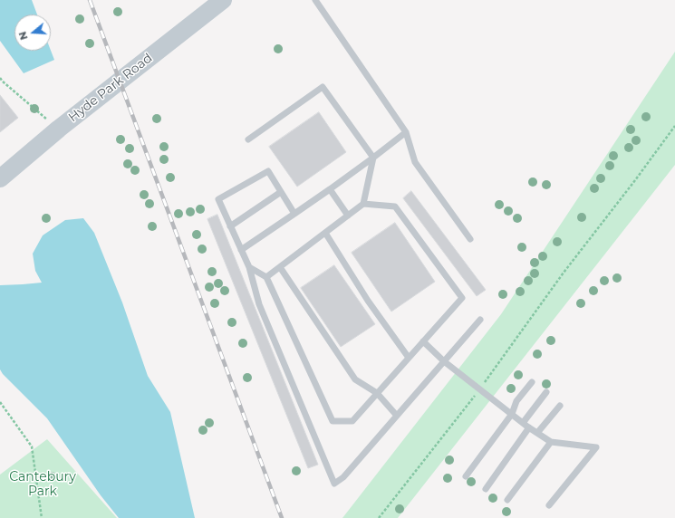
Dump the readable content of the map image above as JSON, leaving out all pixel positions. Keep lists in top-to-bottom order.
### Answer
{
  "streets": {
    "main road": ["Hyde Park Road"]
  },
  "parks": ["Cantebury Park"],
  "north": "left"
}
